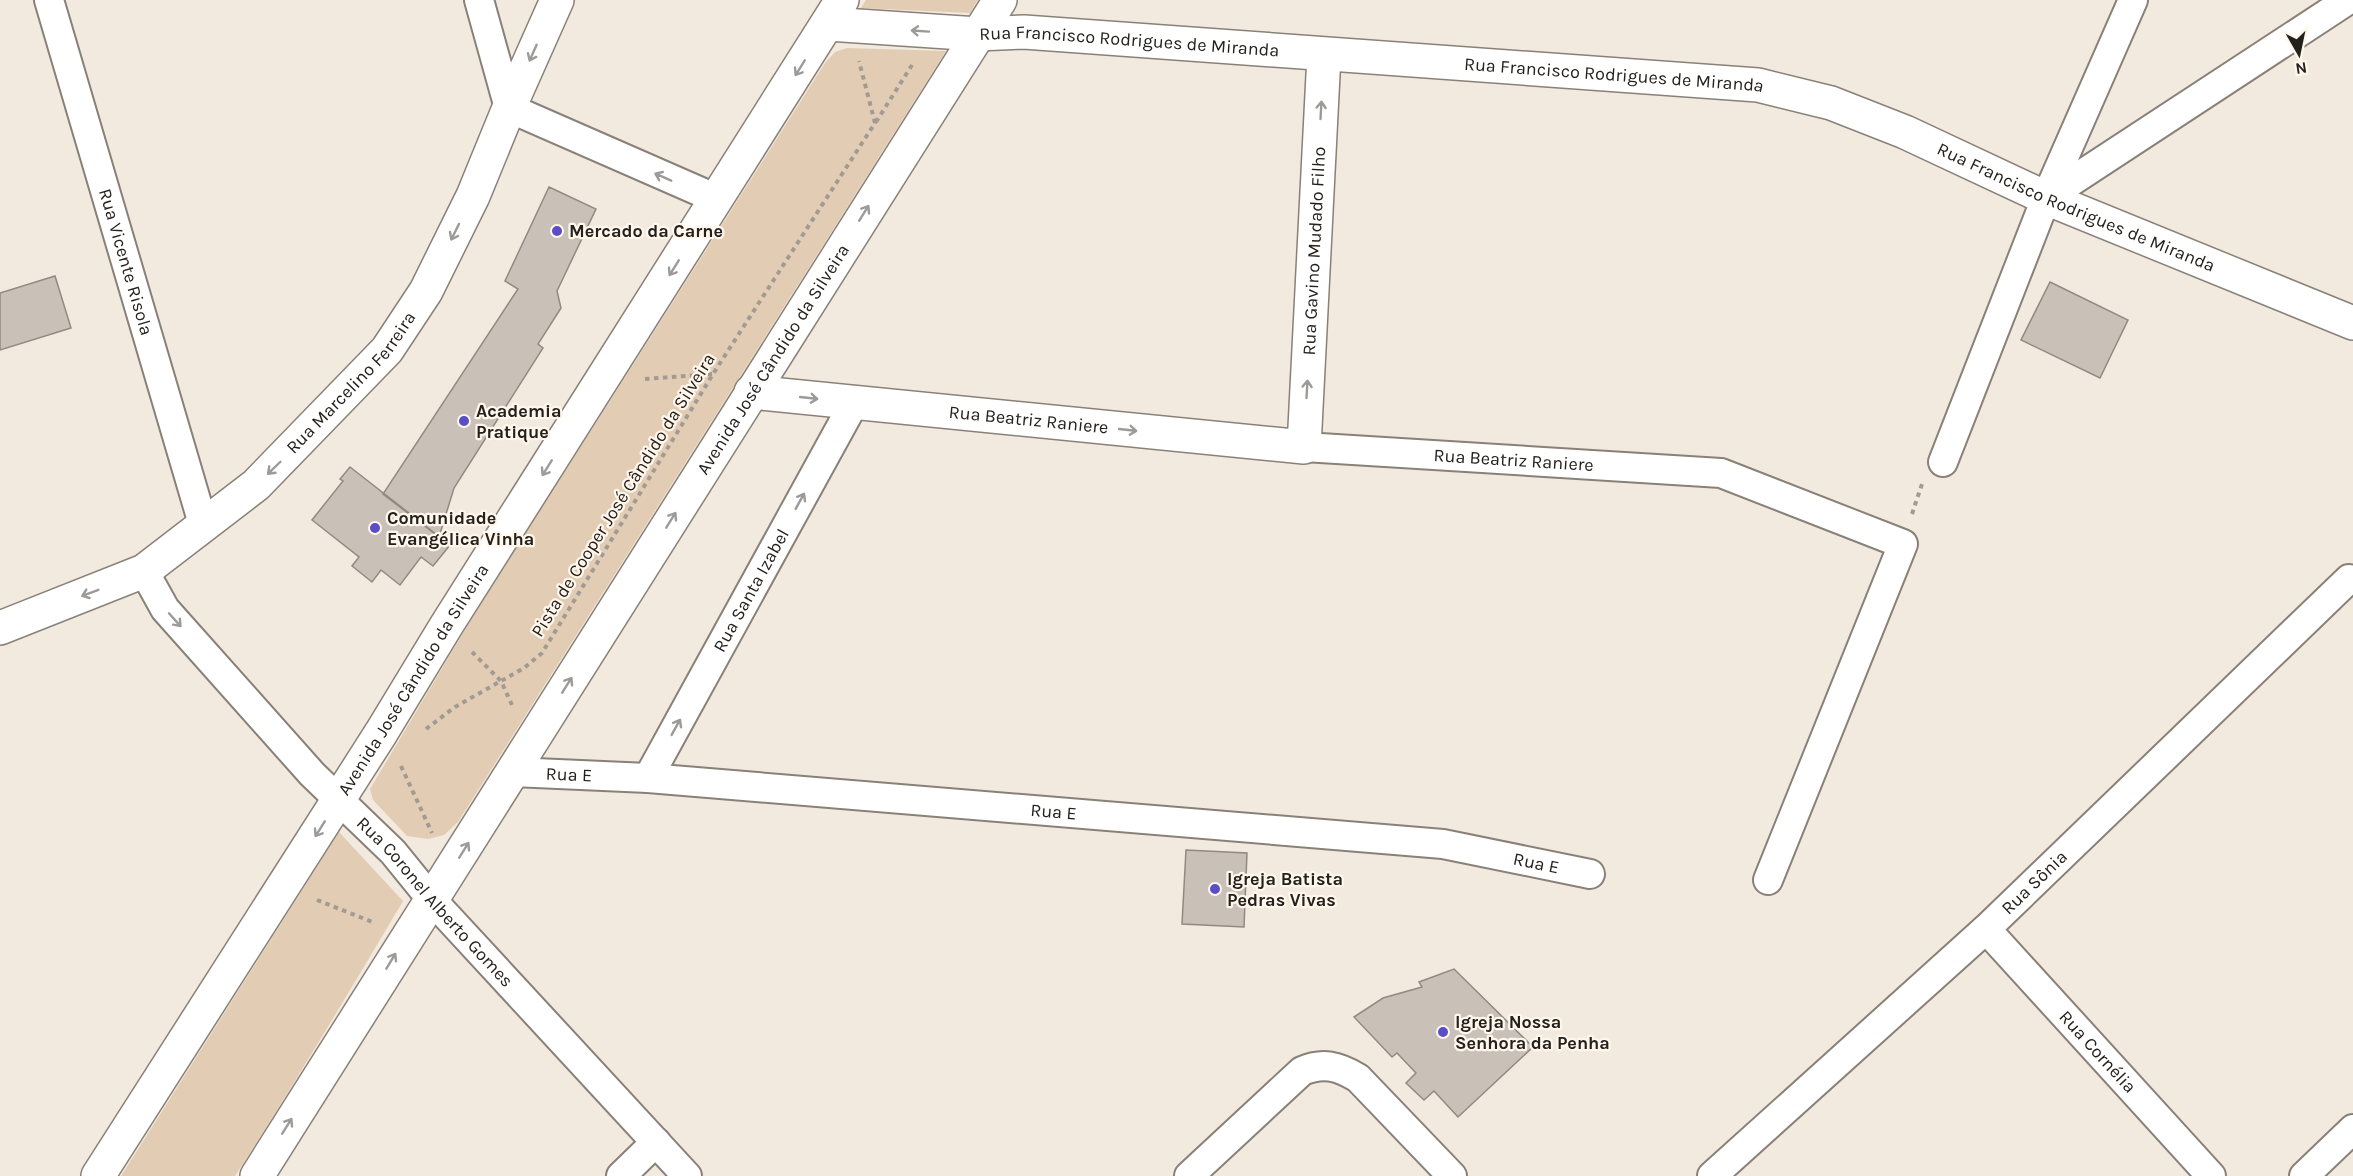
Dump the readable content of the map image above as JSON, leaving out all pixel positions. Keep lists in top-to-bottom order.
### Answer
{
  "streets": {
    "street": [
      "Rua Francisco Rodrigues de Miranda",
      "Rua Gavino Mudado Filho",
      "Rua Vicente Risola",
      "Avenida José Cândido da Silveira",
      "Rua Marcelino Ferreira",
      "Rua Beatriz Raniere",
      "Rua Santa Izabel",
      "Rua E",
      "Rua Sônia",
      "Rua Coronel Alberto Gomes",
      "Rua Cornélia"
    ],
    "path": ["Pista de Cooper José Cândido da Silveira"]
  },
  "crossings": [
    ["Rua Francisco Rodrigues de Miranda", "Rua Gavino Mudado Filho"],
    ["Rua Francisco Rodrigues de Miranda", "Avenida José Cândido da Silveira"],
    ["Rua Gavino Mudado Filho", "Rua Beatriz Raniere"],
    ["Rua Vicente Risola", "Rua Marcelino Ferreira"],
    ["Avenida José Cândido da Silveira", "Rua Beatriz Raniere"],
    ["Avenida José Cândido da Silveira", "Rua E"],
    ["Avenida José Cândido da Silveira", "Rua Coronel Alberto Gomes"],
    ["Rua Marcelino Ferreira", "Rua Coronel Alberto Gomes"],
    ["Rua Beatriz Raniere", "Rua Santa Izabel"],
    ["Rua Santa Izabel", "Rua E"],
    ["Rua Sônia", "Rua Cornélia"]
  ],
  "one_way": [
    "Rua Gavino Mudado Filho",
    "Rua Marcelino Ferreira",
    "Rua Beatriz Raniere",
    "Rua Santa Izabel",
    "Rua Coronel Alberto Gomes"
  ],
  "places": [
    "Mercado da Carne",
    "Academia Pratique",
    "Comunidade Evangélica Vinha",
    "Igreja Batista Pedras Vivas",
    "Igreja Nossa Senhora da Penha"
  ],
  "north": "bottom"
}
